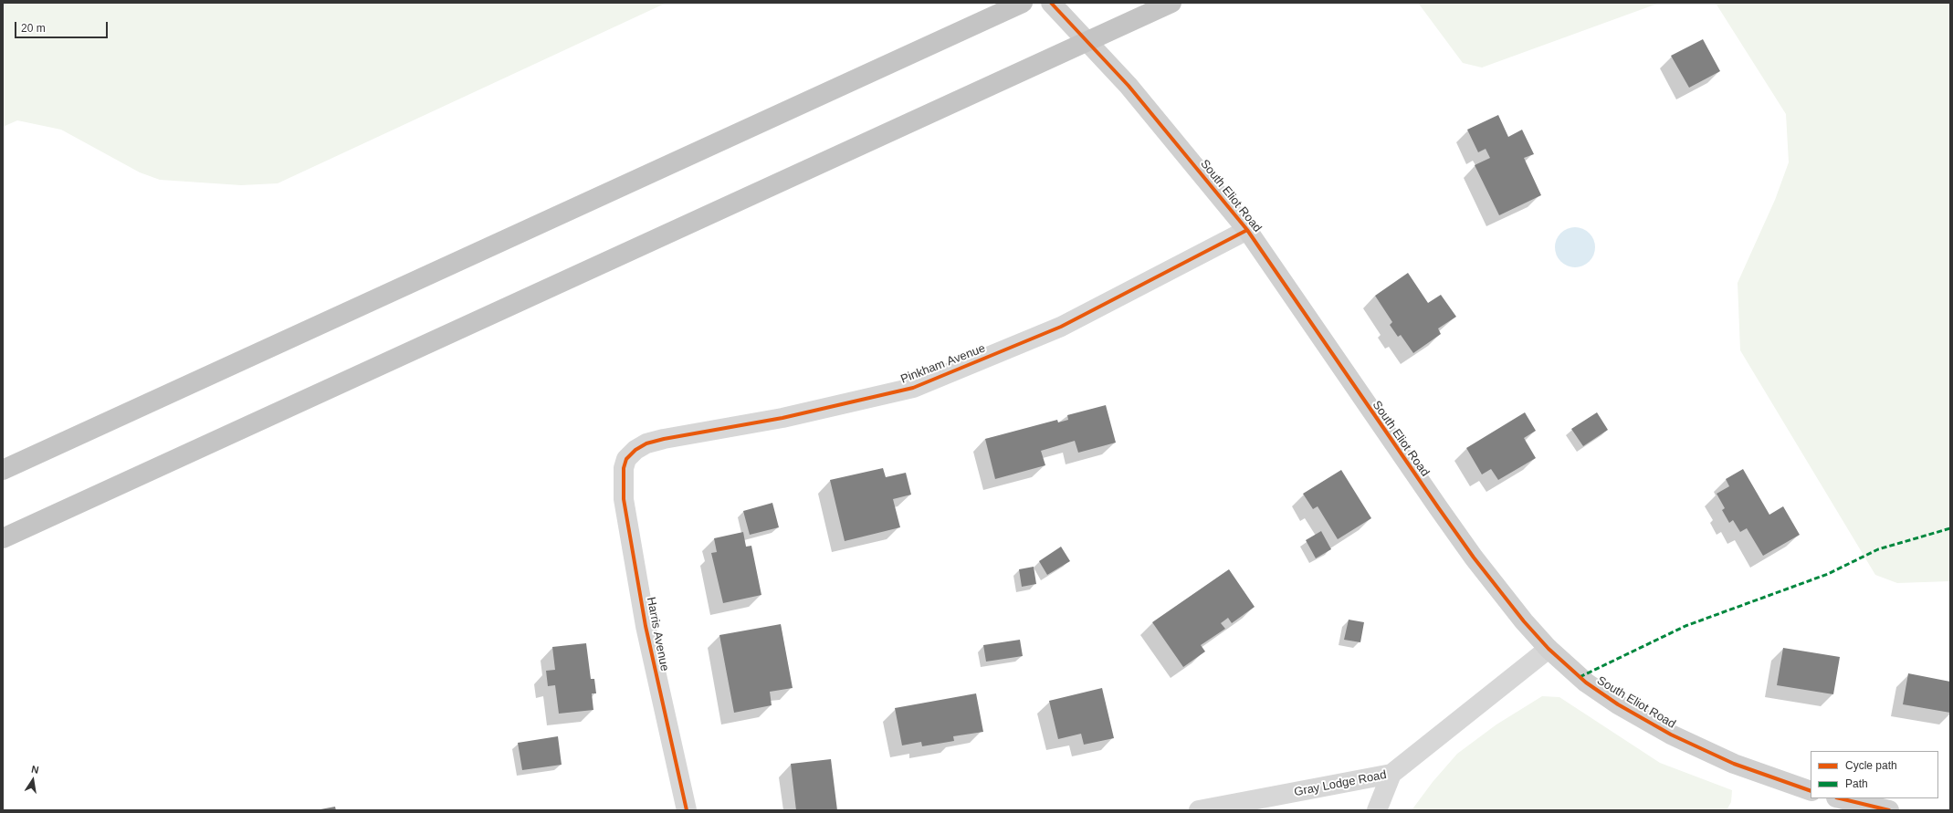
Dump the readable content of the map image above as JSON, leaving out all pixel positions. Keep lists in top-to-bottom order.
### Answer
{
  "streets": {
    "main road": ["South Eliot Road"],
    "street": ["Pinkham Avenue", "Harris Avenue", "Gray Lodge Road"]
  },
  "crossings": [
    ["South Eliot Road", "Pinkham Avenue"],
    ["South Eliot Road", "Gray Lodge Road"],
    ["Pinkham Avenue", "Harris Avenue"]
  ],
  "legend": ["Cycle path", "Path"],
  "scale_bar": "20 m",
  "north": "top"
}
